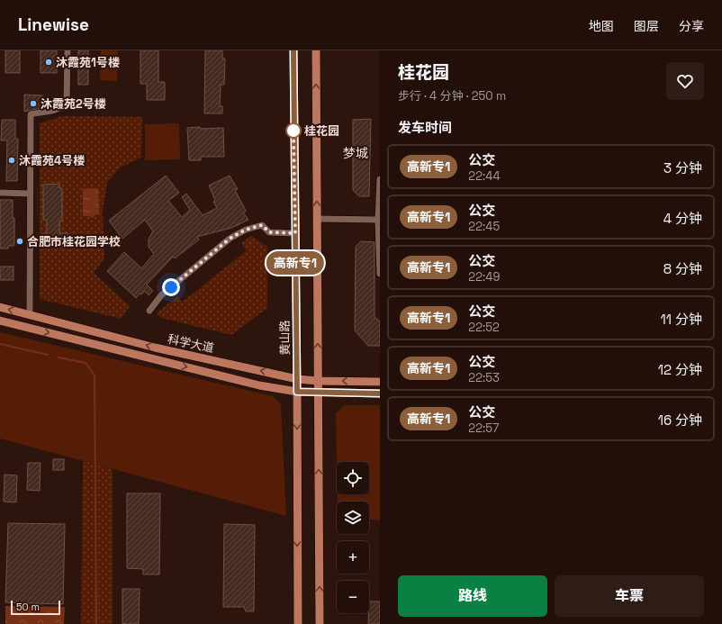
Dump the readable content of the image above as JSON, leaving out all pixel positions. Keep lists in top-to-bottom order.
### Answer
{
  "streets": {
    "main road": ["黄山路", "科学大道"]
  },
  "crossings": [
    ["黄山路", "科学大道"]
  ],
  "districts": ["梦城"],
  "places": [
    "沐霞苑1号楼",
    "沐霞苑2号楼",
    "桂花园",
    "沐霞苑4号楼",
    "合肥市桂花园学校"
  ],
  "lines": ["bus line 高新专1"],
  "scale_bar": "50 m",
  "page": {
    "header": "Linewise",
    "nav": ["地图", "图层", "分享"],
    "on_map": "高新专1",
    "heading": [
      ["桂花园", "步行 · 4 分钟 · 250 m"],
      "发车时间"
    ],
    "list": [
      {
        "mark": "高新专1",
        "name": "公交",
        "note": "22:44",
        "value": "3 分钟"
      },
      {
        "mark": "高新专1",
        "name": "公交",
        "note": "22:45",
        "value": "4 分钟"
      },
      {
        "mark": "高新专1",
        "name": "公交",
        "note": "22:49",
        "value": "8 分钟"
      },
      {
        "mark": "高新专1",
        "name": "公交",
        "note": "22:52",
        "value": "11 分钟"
      },
      {
        "mark": "高新专1",
        "name": "公交",
        "note": "22:53",
        "value": "12 分钟"
      },
      {
        "mark": "高新专1",
        "name": "公交",
        "note": "22:57",
        "value": "16 分钟"
      }
    ],
    "map_buttons": ["+", "−"],
    "buttons": ["路线", "车票"],
    "scale": "50 m"
  }
}
